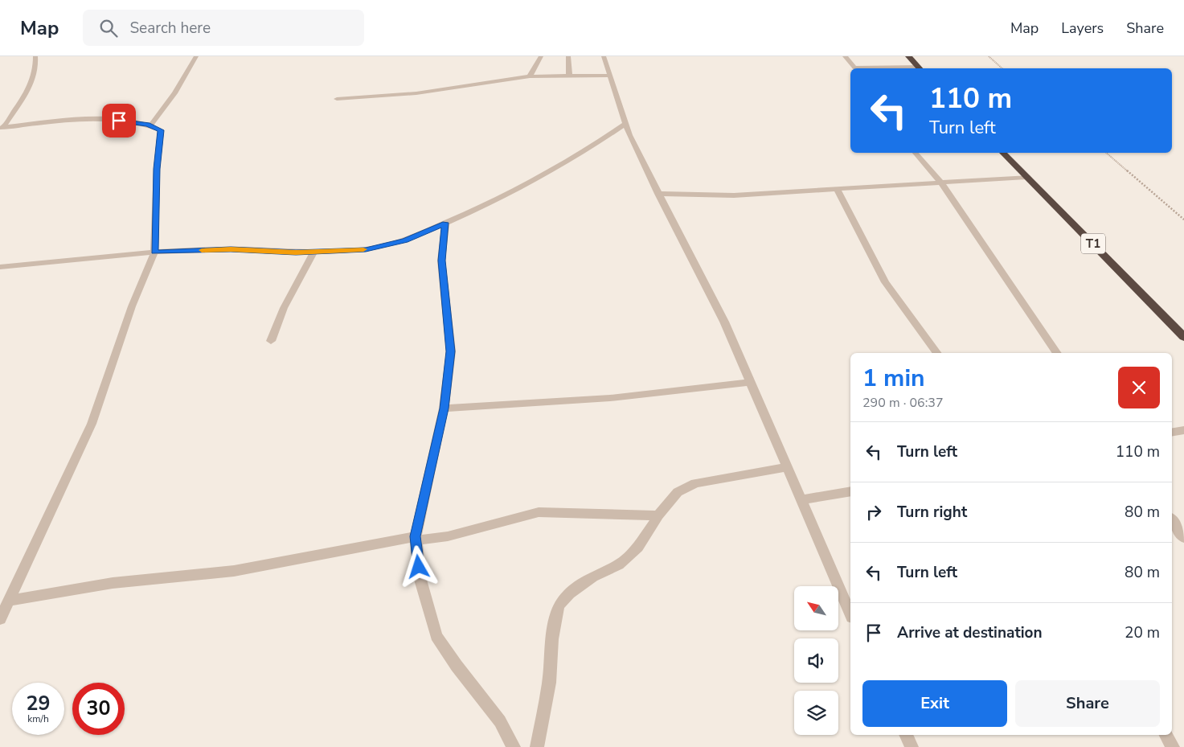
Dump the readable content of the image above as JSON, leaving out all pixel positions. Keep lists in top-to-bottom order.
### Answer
{
  "streets": {
    "highway": ["T1"]
  },
  "north": "top left",
  "page": {
    "header": "Map",
    "search": "Search here",
    "nav": ["Map", "Layers", "Share"],
    "turn": ["110 m", "Turn left"],
    "heading": ["1 min", "290 m · 06:37"],
    "list": [
      {
        "name": "Turn left",
        "value": "110 m"
      },
      {
        "name": "Turn right",
        "value": "80 m"
      },
      {
        "name": "Turn left",
        "value": "80 m"
      },
      {
        "name": "Arrive at destination",
        "value": "20 m"
      }
    ],
    "buttons": ["Exit", "Share"],
    "speed": "29 km/h",
    "limit": "30"
  }
}
